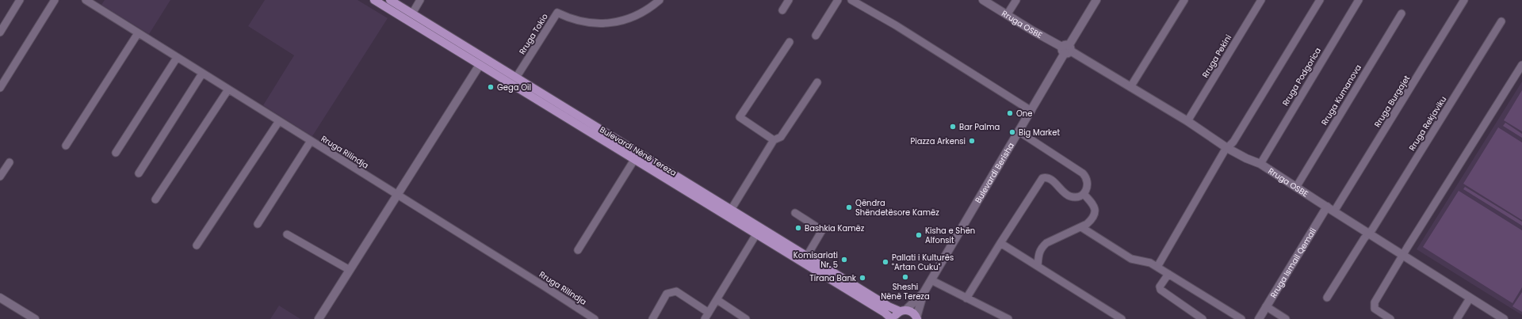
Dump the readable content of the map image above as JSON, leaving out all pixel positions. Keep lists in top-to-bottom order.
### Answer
{
  "streets": {
    "main road": ["Bulevardi Nënë Tereza"],
    "street": [
      "Rruga OSBE",
      "Rruga Tokio",
      "Rruga Pekini",
      "Rruga Podgorica",
      "Rruga Kumanova",
      "Rruga Burgajet",
      "Rruga Rekjaviku",
      "Rruga Rilindja",
      "Bulevardi Berisha",
      "Rruga Ismail Qemali"
    ]
  },
  "crossings": [
    ["Rruga OSBE", "Rruga Pekini"],
    ["Rruga OSBE", "Rruga Podgorica"],
    ["Rruga OSBE", "Rruga Kumanova"],
    ["Rruga OSBE", "Rruga Burgajet"],
    ["Rruga OSBE", "Rruga Rekjaviku"],
    ["Rruga OSBE", "Bulevardi Berisha"],
    ["Rruga OSBE", "Rruga Ismail Qemali"],
    ["Rruga Tokio", "Bulevardi Nënë Tereza"],
    ["Bulevardi Nënë Tereza", "Bulevardi Berisha"]
  ],
  "places": [
    "Gega Oil",
    "One",
    "Bar Palma",
    "Big Market",
    "Piazza Arkensi",
    "Qëndra Shëndetësore Kamëz",
    "Bashkia Kamëz",
    "Kisha e Shën Alfonsit",
    "Komisariati Nr. 5",
    "Pallati i Kulturës \"Artan Cuku\"",
    "Sheshi Nënë Tereza",
    "Tirana Bank"
  ]
}
